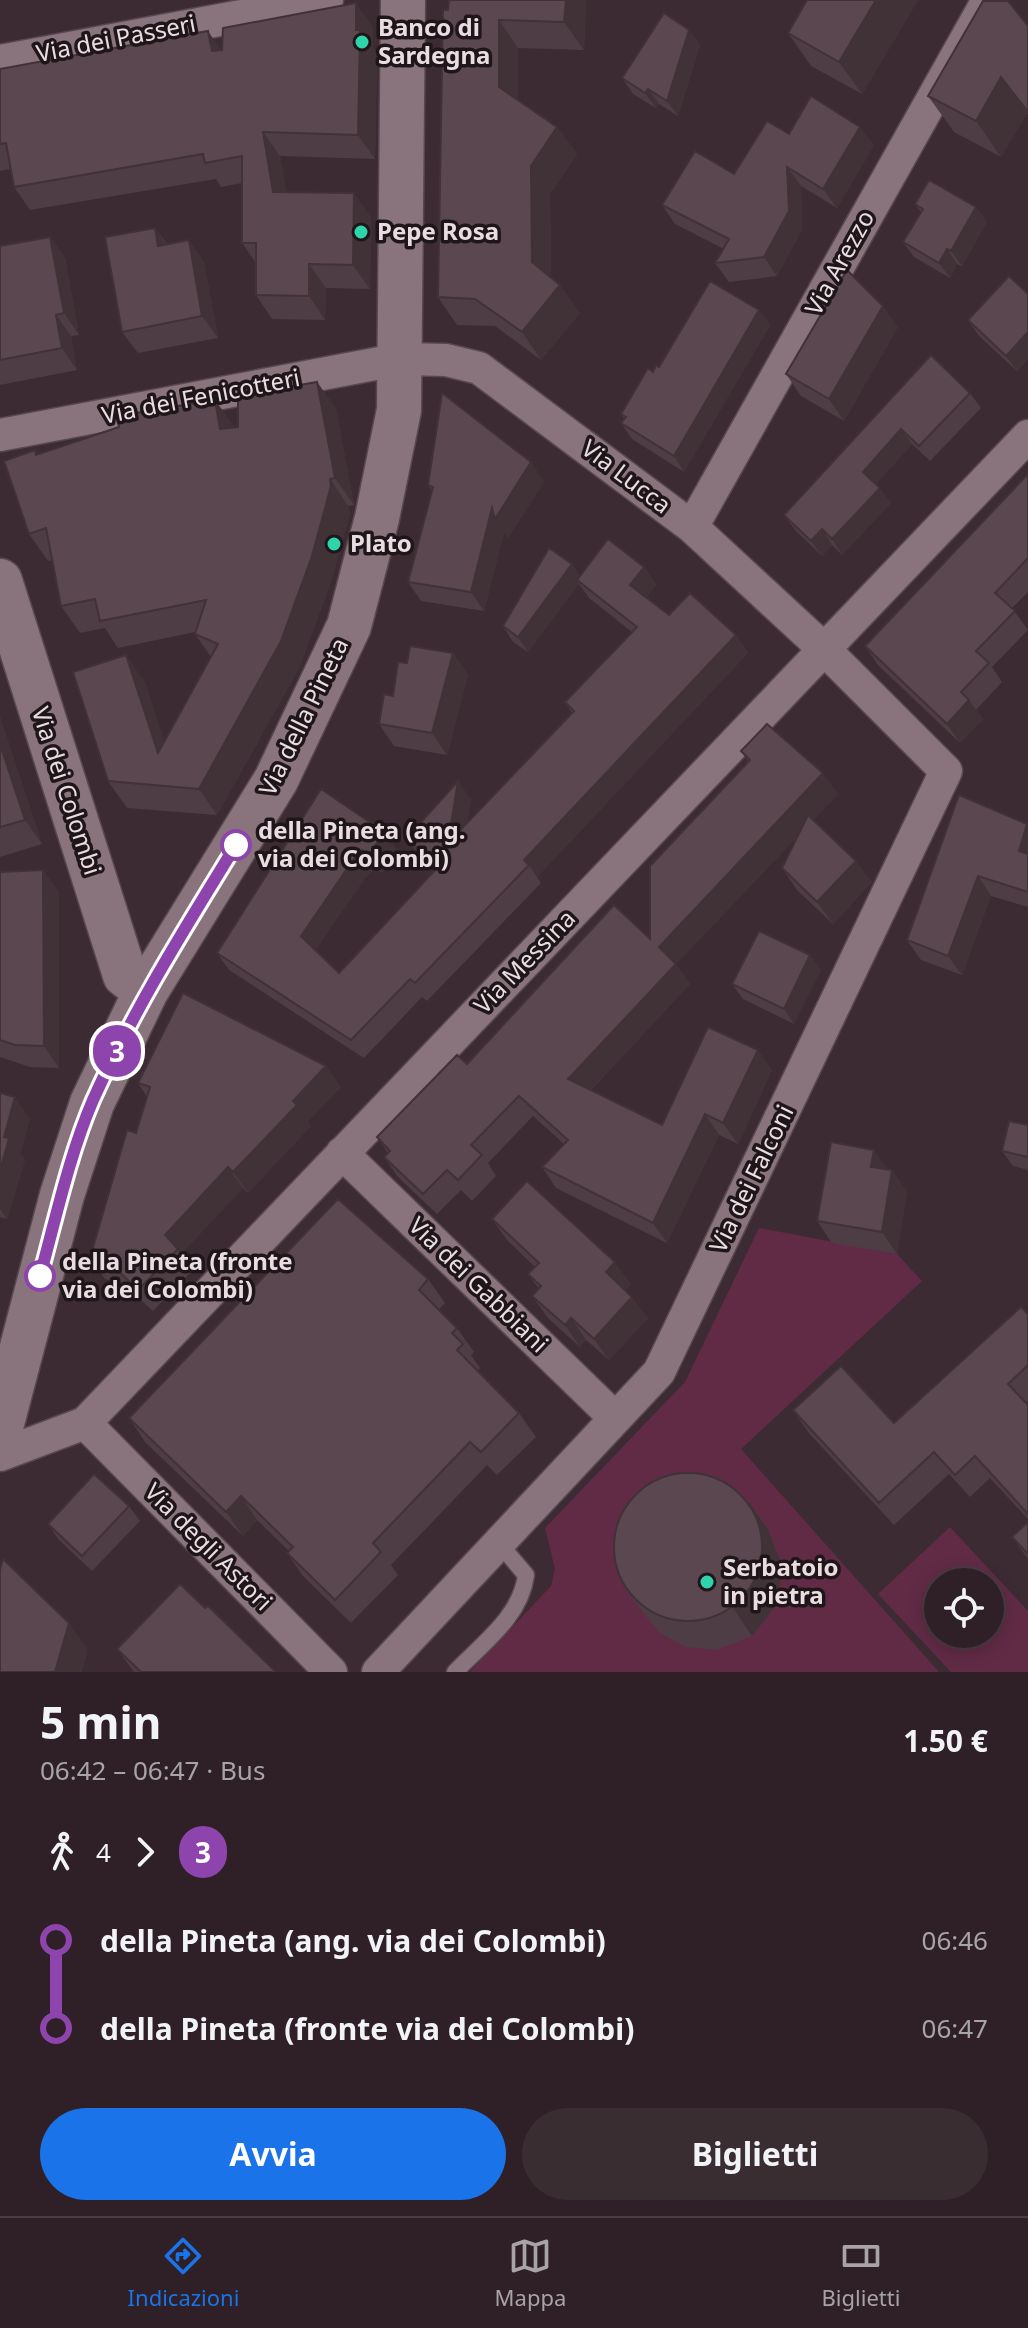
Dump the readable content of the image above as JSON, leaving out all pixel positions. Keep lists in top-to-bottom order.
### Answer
{
  "streets": {
    "street": [
      "Via dei Passeri",
      "Via Arezzo",
      "Via dei Fenicotteri",
      "Via Lucca",
      "Via della Pineta",
      "Via dei Colombi",
      "Via Messina",
      "Via dei Falconi",
      "Via dei Gabbiani",
      "Via degli Astori"
    ]
  },
  "crossings": [
    ["Via Arezzo", "Via Lucca"],
    ["Via dei Fenicotteri", "Via Lucca"],
    ["Via dei Fenicotteri", "Via della Pineta"],
    ["Via Lucca", "Via della Pineta"],
    ["Via Lucca", "Via Messina"],
    ["Via Lucca", "Via dei Falconi"],
    ["Via della Pineta", "Via dei Colombi"],
    ["Via Messina", "Via dei Falconi"],
    ["Via Messina", "Via dei Gabbiani"],
    ["Via Messina", "Via degli Astori"],
    ["Via dei Falconi", "Via dei Gabbiani"]
  ],
  "places": [
    "Banco di Sardegna",
    "Pepe Rosa",
    "Plato",
    "della Pineta (ang. via dei Colombi)",
    "della Pineta (fronte via dei Colombi)",
    "Serbatoio in pietra"
  ],
  "lines": ["bus line 3"],
  "page": {
    "on_map": "3",
    "heading": ["5 min", "06:42 – 06:47 · Bus", "1.50 €"],
    "legs": ["4", "3"],
    "list": [
      {
        "name": "della Pineta (ang. via dei Colombi)",
        "value": "06:46"
      },
      {
        "name": "della Pineta (fronte via dei Colombi)",
        "value": "06:47"
      }
    ],
    "buttons": ["Avvia", "Biglietti"],
    "tabs": ["Indicazioni", "Mappa", "Biglietti"]
  }
}
